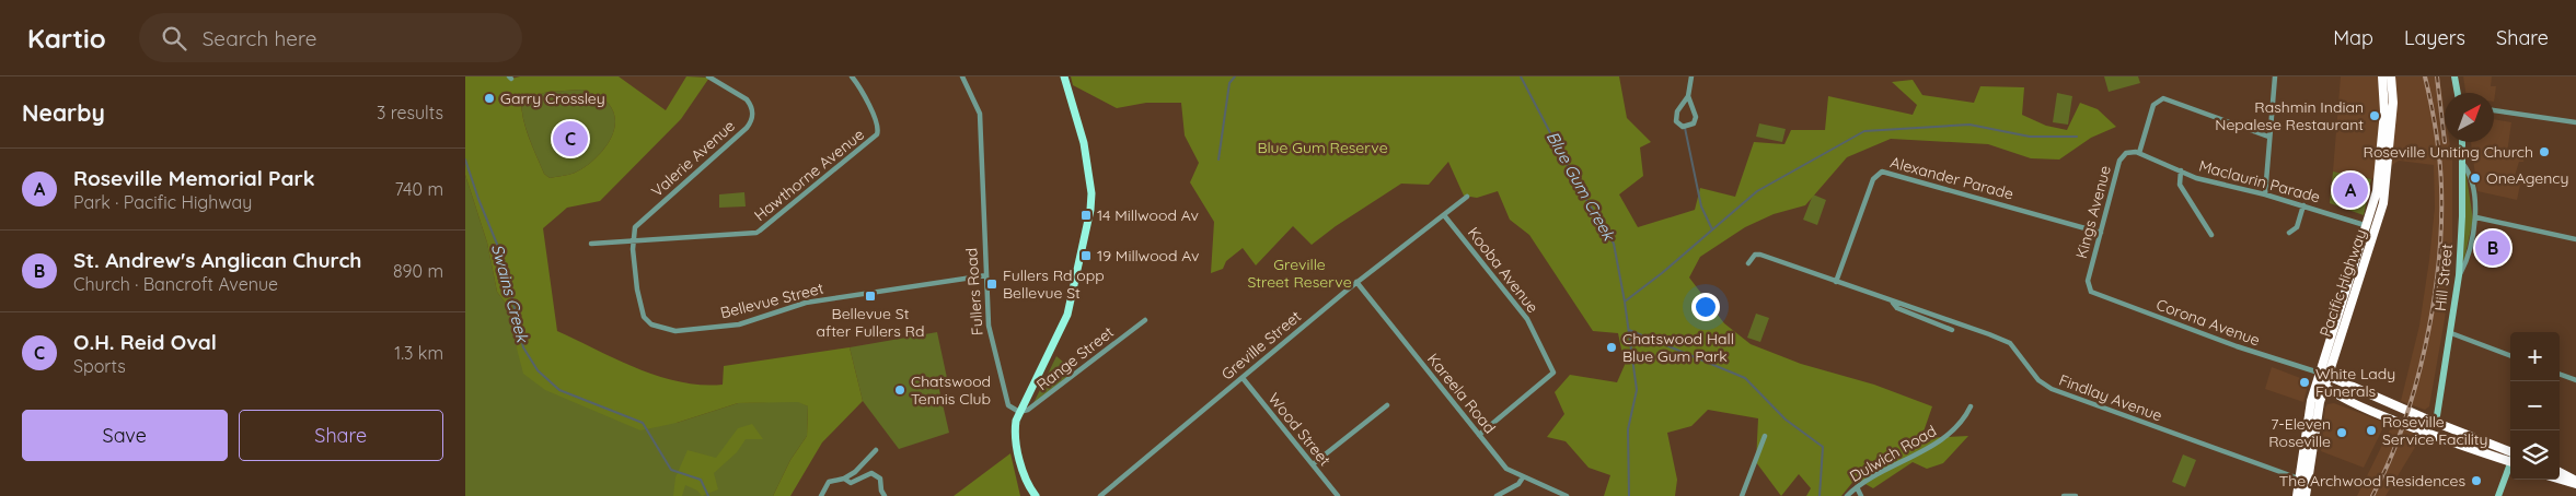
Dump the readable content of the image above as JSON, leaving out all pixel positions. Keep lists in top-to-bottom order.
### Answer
{
  "streets": {
    "highway": ["Pacific Highway"],
    "street": [
      "Valerie Avenue",
      "Hawthorne Avenue",
      "Alexander Parade",
      "Maclaurin Parade",
      "Kings Avenue",
      "Kooba Avenue",
      "Hill Street",
      "Fullers Road",
      "Bellevue Street",
      "Corona Avenue",
      "Greville Street",
      "Range Street",
      "Kareela Road",
      "Findlay Avenue",
      "Wood Street",
      "Dulwich Road"
    ]
  },
  "crossings": [
    ["Valerie Avenue", "Hawthorne Avenue"],
    ["Valerie Avenue", "Bellevue Street"],
    ["Hawthorne Avenue", "Bellevue Street"],
    ["Alexander Parade", "Kings Avenue"],
    ["Alexander Parade", "Findlay Avenue"],
    ["Maclaurin Parade", "Kings Avenue"],
    ["Maclaurin Parade", "Pacific Highway"],
    ["Kings Avenue", "Corona Avenue"],
    ["Kooba Avenue", "Greville Street"],
    ["Kooba Avenue", "Kareela Road"],
    ["Pacific Highway", "Corona Avenue"],
    ["Pacific Highway", "Findlay Avenue"],
    ["Fullers Road", "Bellevue Street"],
    ["Fullers Road", "Range Street"],
    ["Greville Street", "Kareela Road"],
    ["Greville Street", "Wood Street"]
  ],
  "water": ["Blue Gum Creek", "Swains Creek"],
  "parks": ["Blue Gum Reserve", "Greville Street Reserve"],
  "places": {
    "other": [
      "Garry Crossley",
      "Rashmin Indian Nepalese Restaurant",
      "Roseville Uniting Church",
      "OneAgency",
      "Chatswood Hall Blue Gum Park",
      "White Lady Funerals",
      "Chatswood Tennis Club",
      "Roseville Service Facility",
      "7-Eleven Roseville",
      "The Archwood Residences"
    ],
    "transit": [
      "14 Millwood Av",
      "19 Millwood Av",
      "Fullers Rd opp Bellevue St",
      "Bellevue St after Fullers Rd"
    ]
  },
  "north": "top right",
  "page": {
    "header": "Kartio",
    "search": "Search here",
    "nav": ["Map", "Layers", "Share"],
    "heading": ["Nearby", "3 results"],
    "pins": ["C", "A", "B"],
    "list": [
      {
        "mark": "A",
        "name": "Roseville Memorial Park",
        "note": "Park · Pacific Highway",
        "value": "740 m"
      },
      {
        "mark": "B",
        "name": "St. Andrew's Anglican Church",
        "note": "Church · Bancroft Avenue",
        "value": "890 m"
      },
      {
        "mark": "C",
        "name": "O.H. Reid Oval",
        "note": "Sports",
        "value": "1.3 km"
      }
    ],
    "map_buttons": ["+", "−"],
    "buttons": ["Save", "Share"]
  }
}
